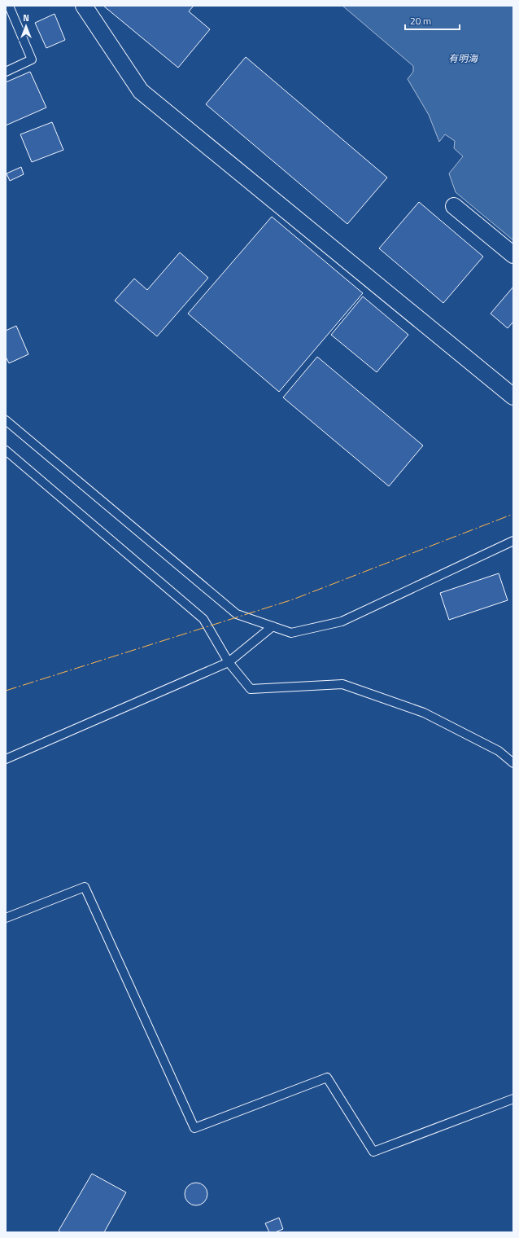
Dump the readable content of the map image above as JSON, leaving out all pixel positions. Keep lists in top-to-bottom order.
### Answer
{
  "water": ["有明海"],
  "scale_bar": "20 m",
  "north": "top"
}
